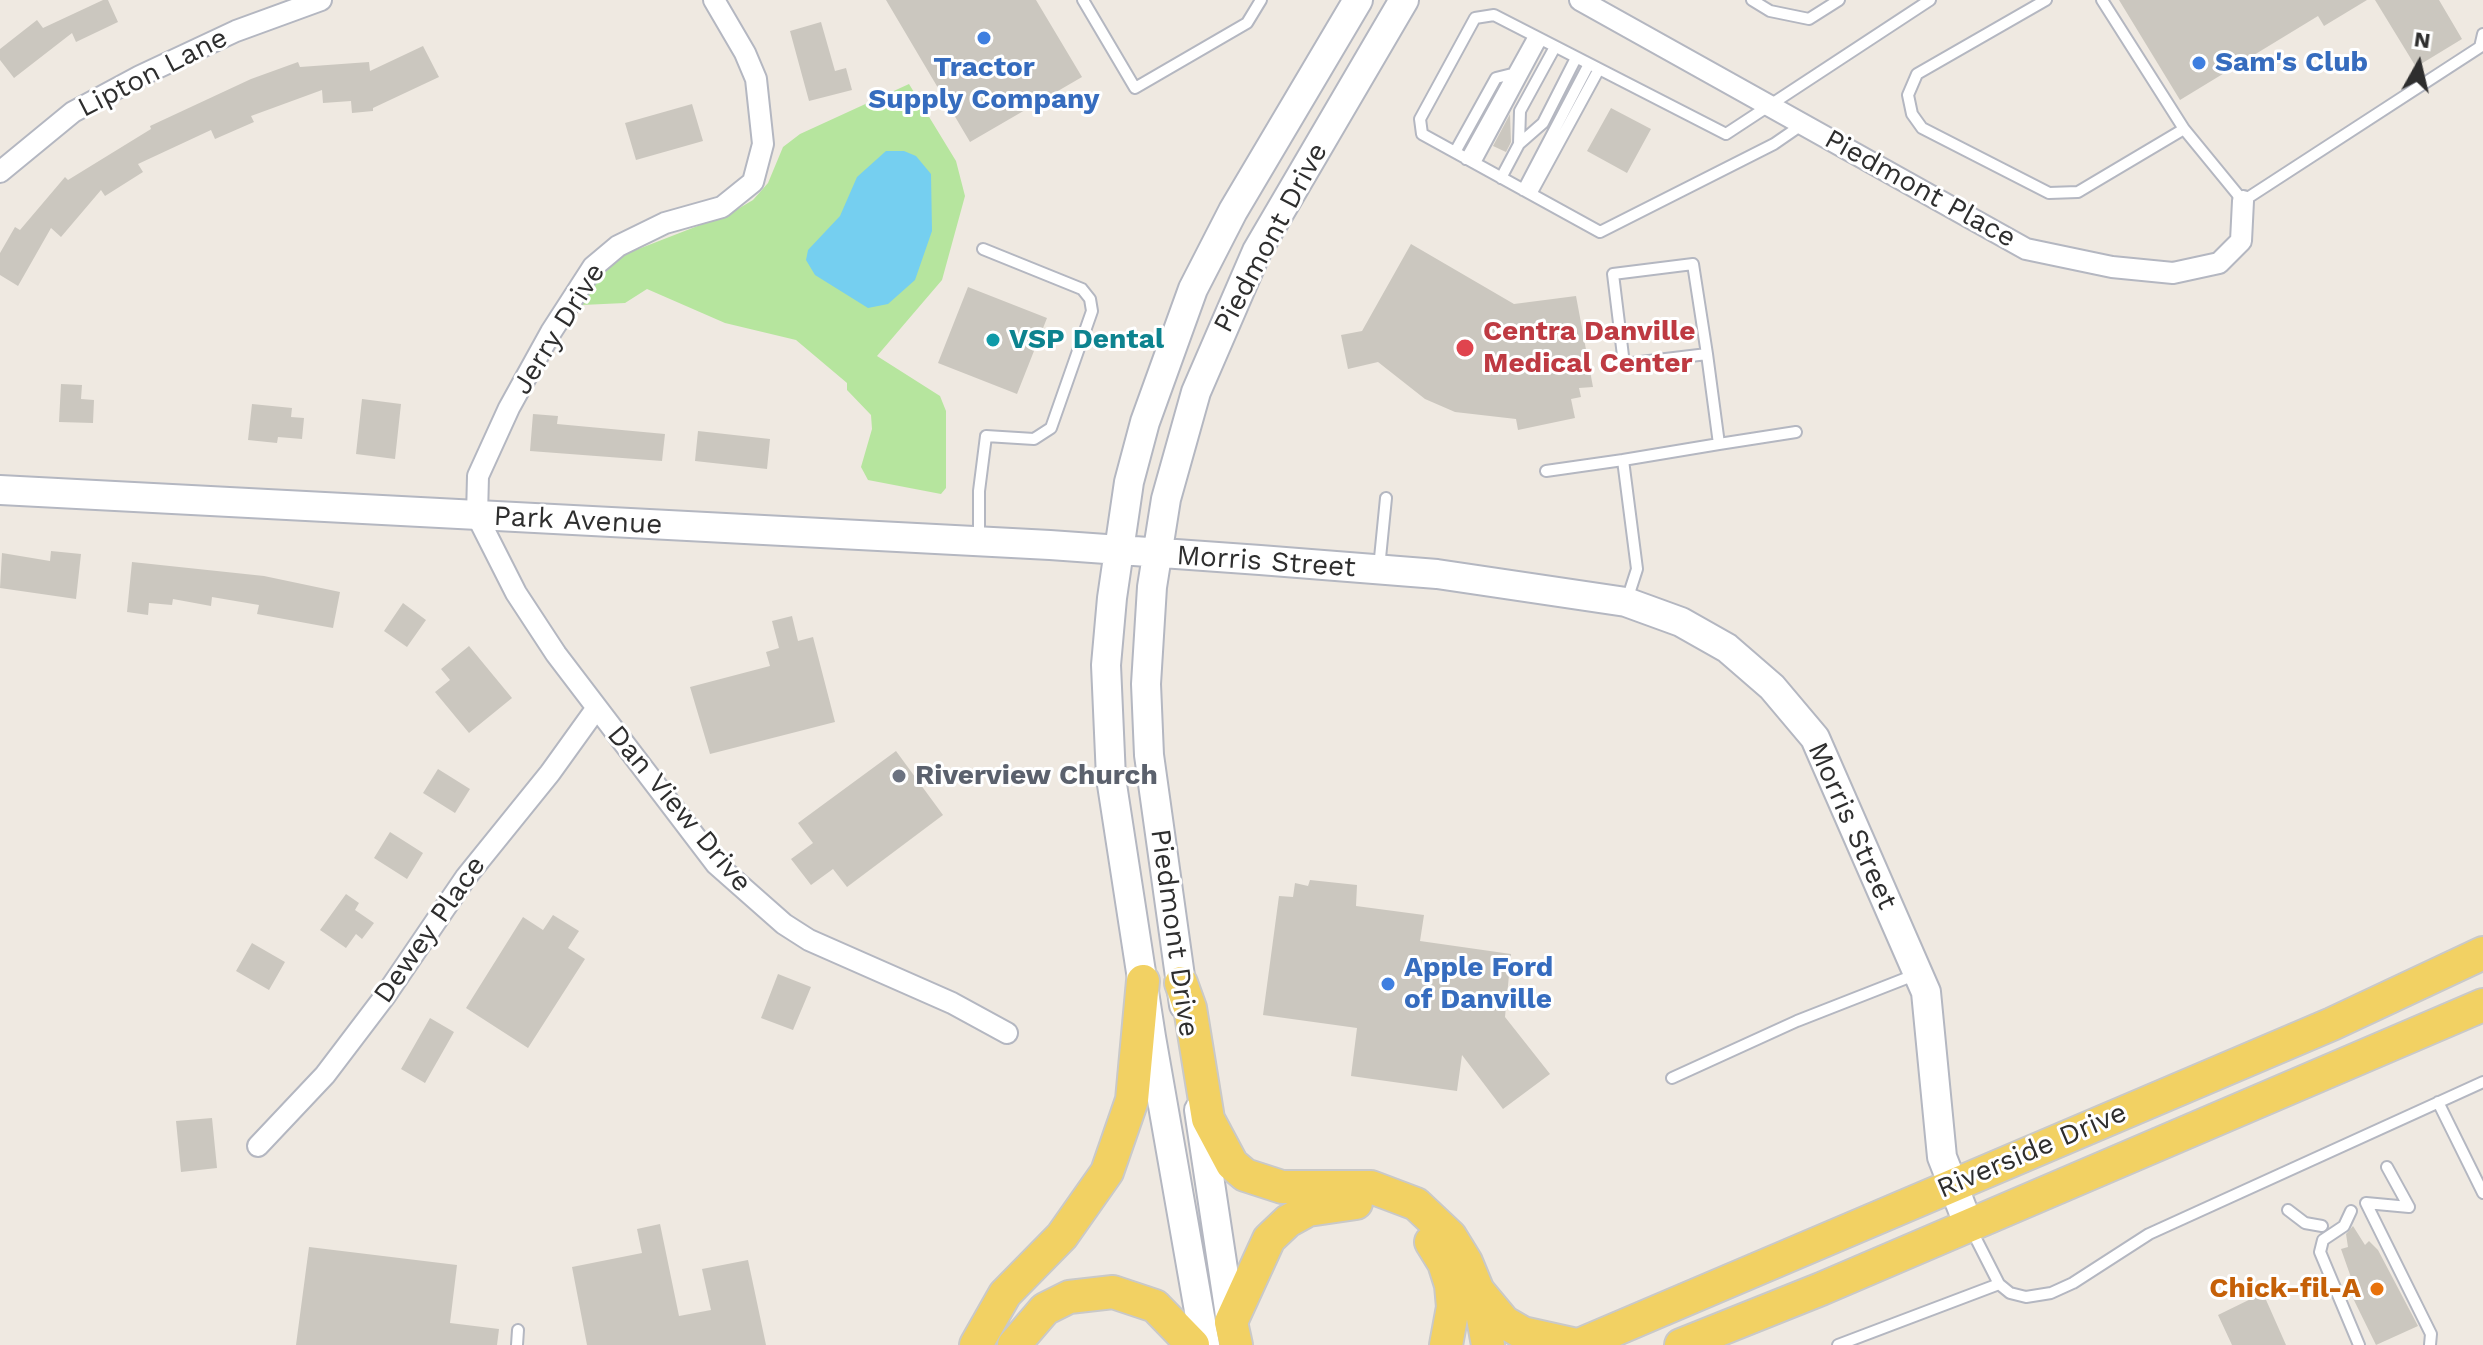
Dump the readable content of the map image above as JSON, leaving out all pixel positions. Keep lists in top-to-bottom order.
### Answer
{
  "streets": {
    "main road": [
      "Piedmont Drive",
      "Park Avenue",
      "Morris Street",
      "Riverside Drive"
    ],
    "street": [
      "Lipton Lane",
      "Piedmont Place",
      "Jerry Drive",
      "Dan View Drive",
      "Dewey Place"
    ]
  },
  "crossings": [
    ["Piedmont Drive", "Park Avenue"],
    ["Piedmont Drive", "Morris Street"],
    ["Jerry Drive", "Park Avenue"],
    ["Jerry Drive", "Dan View Drive"],
    ["Park Avenue", "Morris Street"],
    ["Park Avenue", "Dan View Drive"],
    ["Morris Street", "Riverside Drive"],
    ["Dan View Drive", "Dewey Place"]
  ],
  "places": [
    "Tractor Supply Company",
    "Sam's Club",
    "VSP Dental",
    "Centra Danville Medical Center",
    "Riverview Church",
    "Apple Ford of Danville",
    "Chick-fil-A"
  ],
  "north": "top"
}
